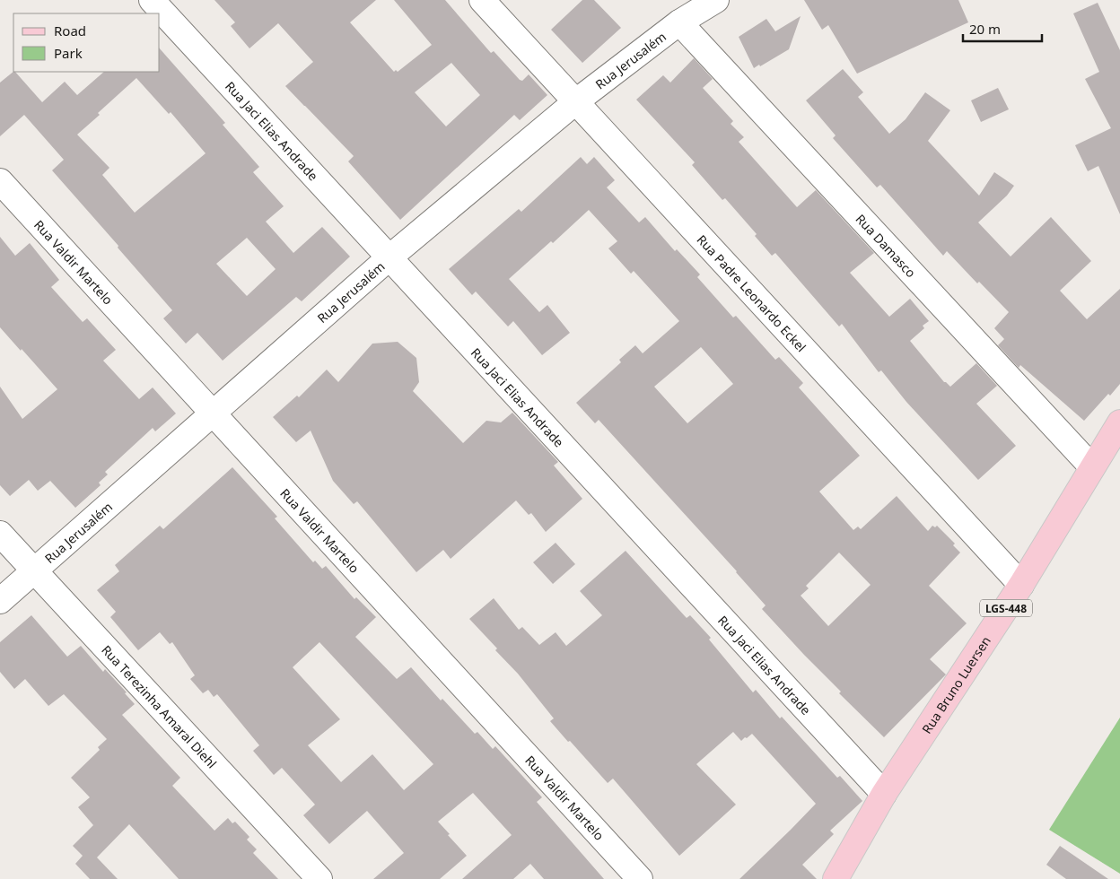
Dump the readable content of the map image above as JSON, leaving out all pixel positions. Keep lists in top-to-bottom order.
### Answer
{
  "streets": {
    "main road": ["LGS-448", "Rua Bruno Luersen"],
    "street": [
      "Rua Jerusalém",
      "Rua Jaci Elias Andrade",
      "Rua Damasco",
      "Rua Valdir Martelo",
      "Rua Padre Leonardo Eckel",
      "Rua Terezinha Amaral Diehl"
    ]
  },
  "crossings": [
    ["Rua Jerusalém", "Rua Jaci Elias Andrade"],
    ["Rua Jerusalém", "Rua Damasco"],
    ["Rua Jerusalém", "Rua Valdir Martelo"],
    ["Rua Jerusalém", "Rua Padre Leonardo Eckel"],
    ["Rua Jerusalém", "Rua Terezinha Amaral Diehl"],
    ["Rua Jaci Elias Andrade", "Rua Bruno Luersen"],
    ["Rua Damasco", "Rua Bruno Luersen"],
    ["Rua Padre Leonardo Eckel", "Rua Bruno Luersen"]
  ],
  "legend": ["Road", "Park"],
  "scale_bar": "20 m"
}
